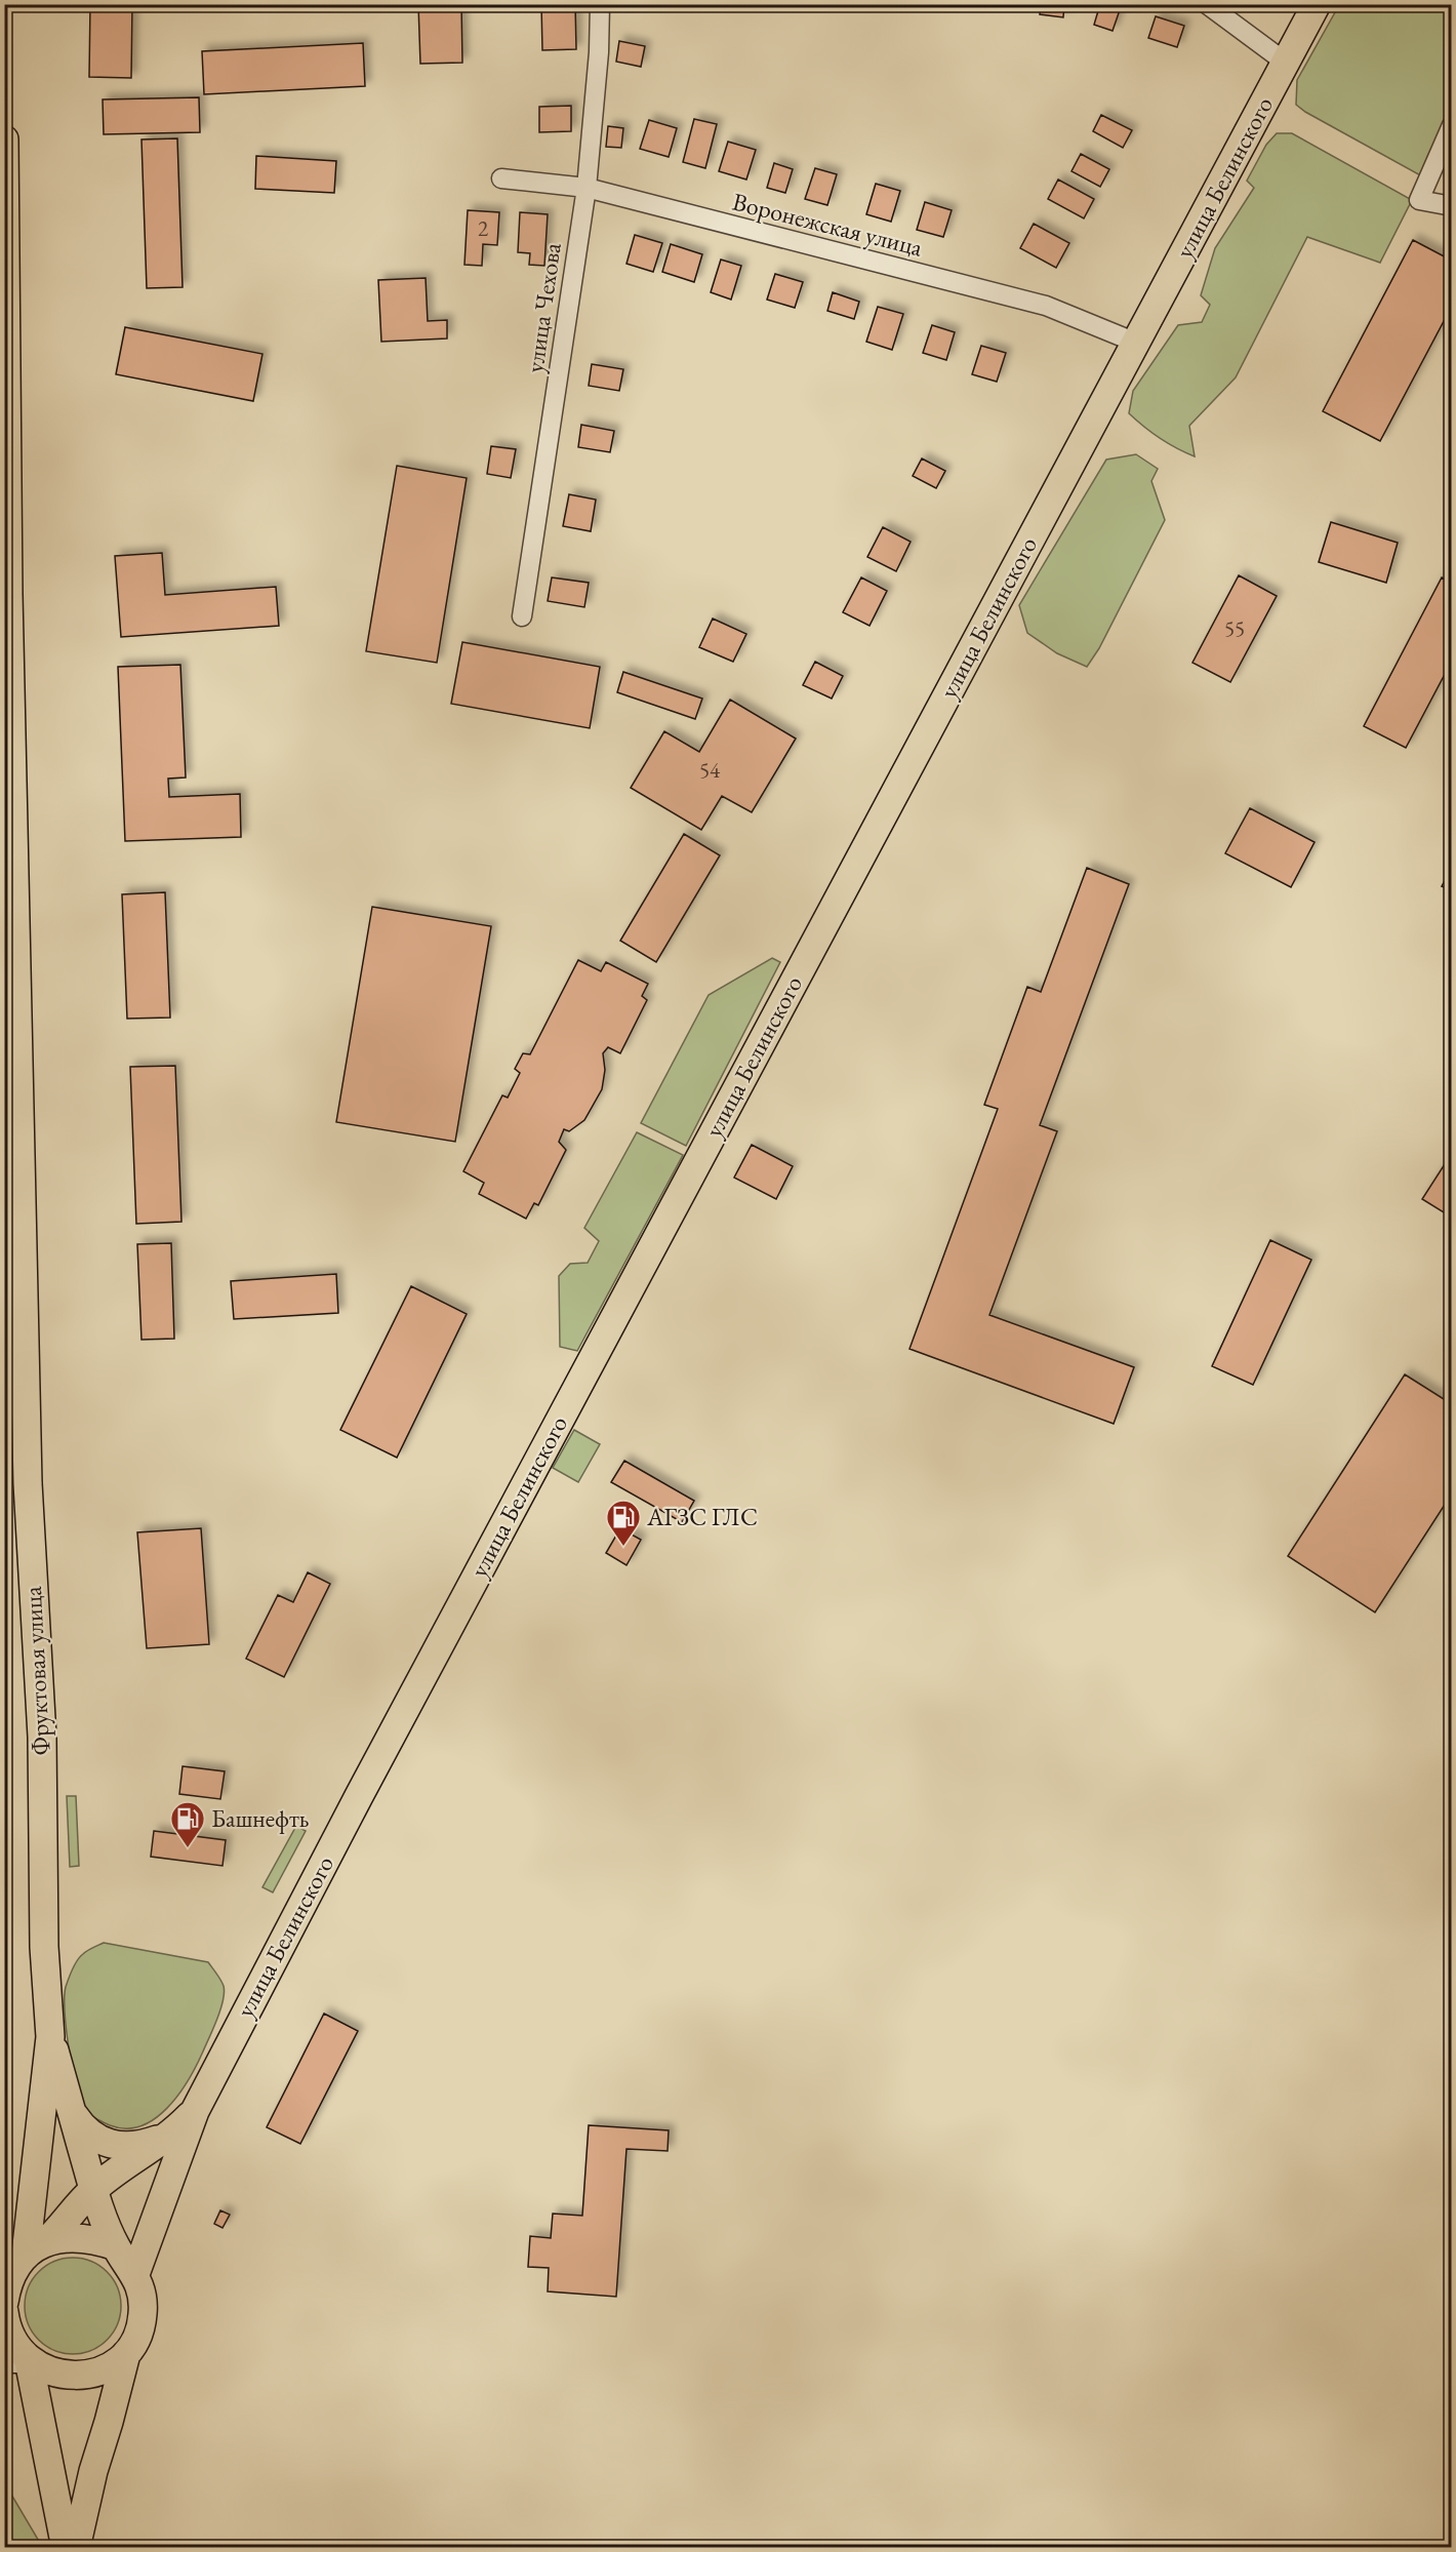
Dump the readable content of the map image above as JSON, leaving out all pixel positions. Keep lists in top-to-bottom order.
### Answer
{
  "streets": {
    "main road": ["улица Белинского", "Фруктовая улица"],
    "street": ["Воронежская улица", "улица Чехова"]
  },
  "crossings": [
    ["улица Белинского", "Воронежская улица"],
    ["Воронежская улица", "улица Чехова"]
  ],
  "places": {
    "fuel station": ["АГЗС ГЛС", "Башнефть"]
  },
  "house_numbers": ["2", "55", "54"]
}
